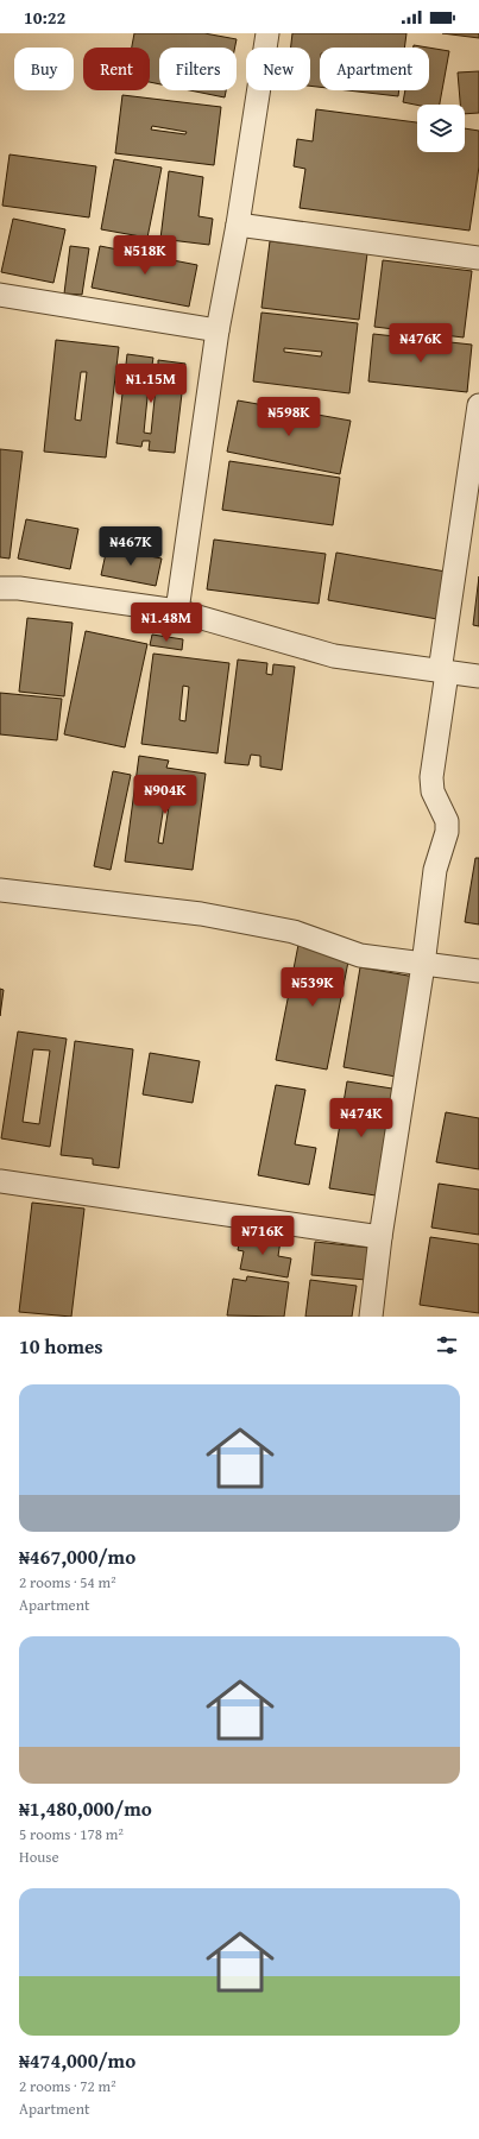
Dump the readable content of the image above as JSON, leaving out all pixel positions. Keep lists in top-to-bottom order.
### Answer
{
  "page": {
    "status": "10:22",
    "chip": [
      "Buy",
      "Rent",
      "Filters",
      "New",
      "Apartment"
    ],
    "price": [
      "₦518K",
      "₦476K",
      "₦1.15M",
      "₦598K",
      "₦467K",
      "₦1.48M",
      "₦904K",
      "₦539K",
      "₦474K",
      "₦716K"
    ],
    "heading": "10 homes",
    "list": [
      {
        "name": "₦467,000/mo",
        "note": "2 rooms · 54 m² · Apartment"
      },
      {
        "name": "₦1,480,000/mo",
        "note": "5 rooms · 178 m² · House"
      },
      {
        "name": "₦474,000/mo",
        "note": "2 rooms · 72 m² · Apartment"
      }
    ]
  }
}
